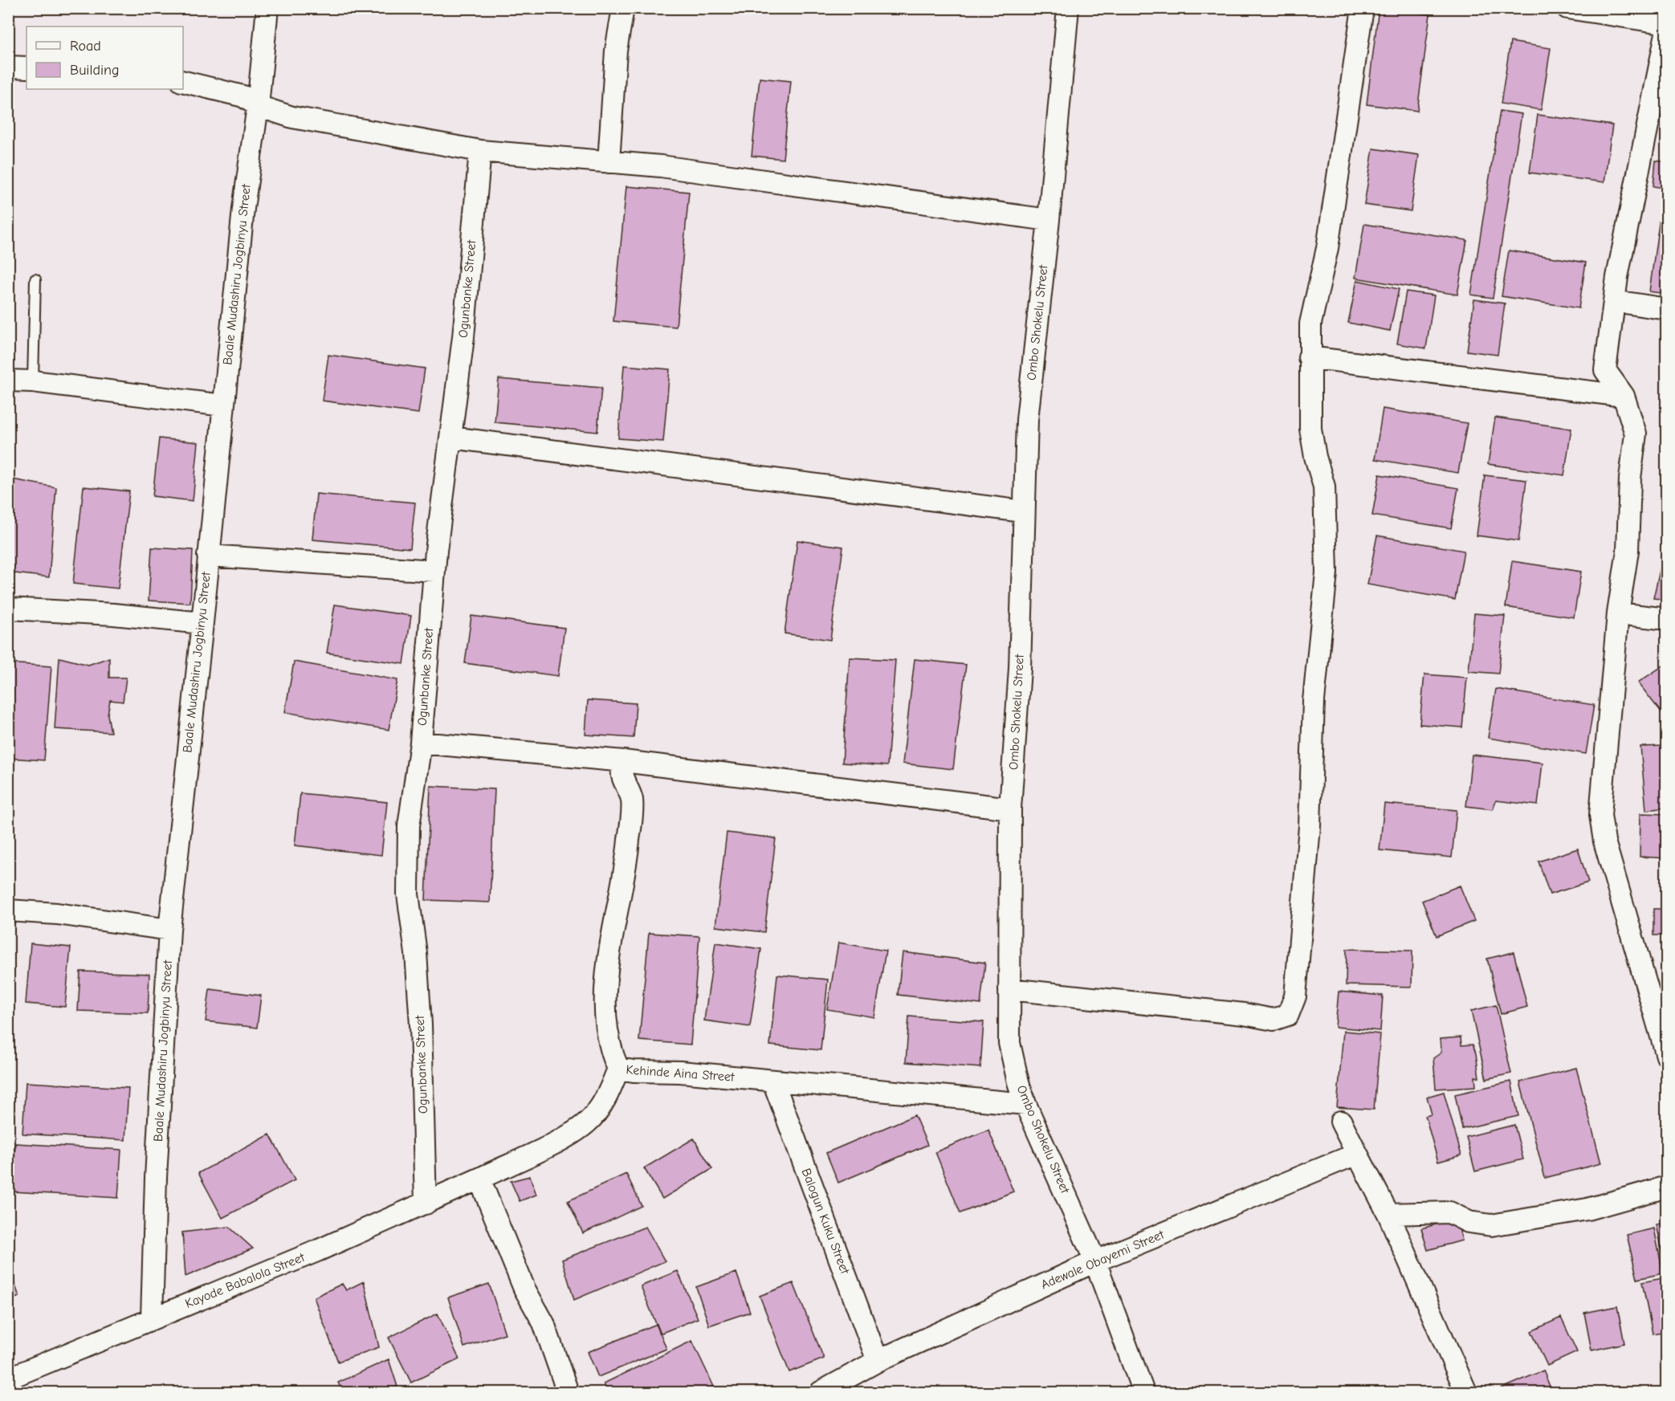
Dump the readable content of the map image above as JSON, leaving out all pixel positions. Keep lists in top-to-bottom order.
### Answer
{
  "streets": {
    "street": [
      "Baale Mudashiru Jogbinyu Street",
      "Ogunbanke Street",
      "Ombo Shokelu Street",
      "Kehinde Aina Street",
      "Balogun Kuku Street",
      "Adewale Obayemi Street",
      "Kayode Babalola Street"
    ]
  },
  "crossings": [
    ["Baale Mudashiru Jogbinyu Street", "Kayode Babalola Street"],
    ["Ogunbanke Street", "Kayode Babalola Street"],
    ["Ombo Shokelu Street", "Kehinde Aina Street"],
    ["Ombo Shokelu Street", "Adewale Obayemi Street"],
    ["Kehinde Aina Street", "Balogun Kuku Street"],
    ["Kehinde Aina Street", "Kayode Babalola Street"],
    ["Balogun Kuku Street", "Adewale Obayemi Street"]
  ],
  "legend": ["Road", "Building"]
}
